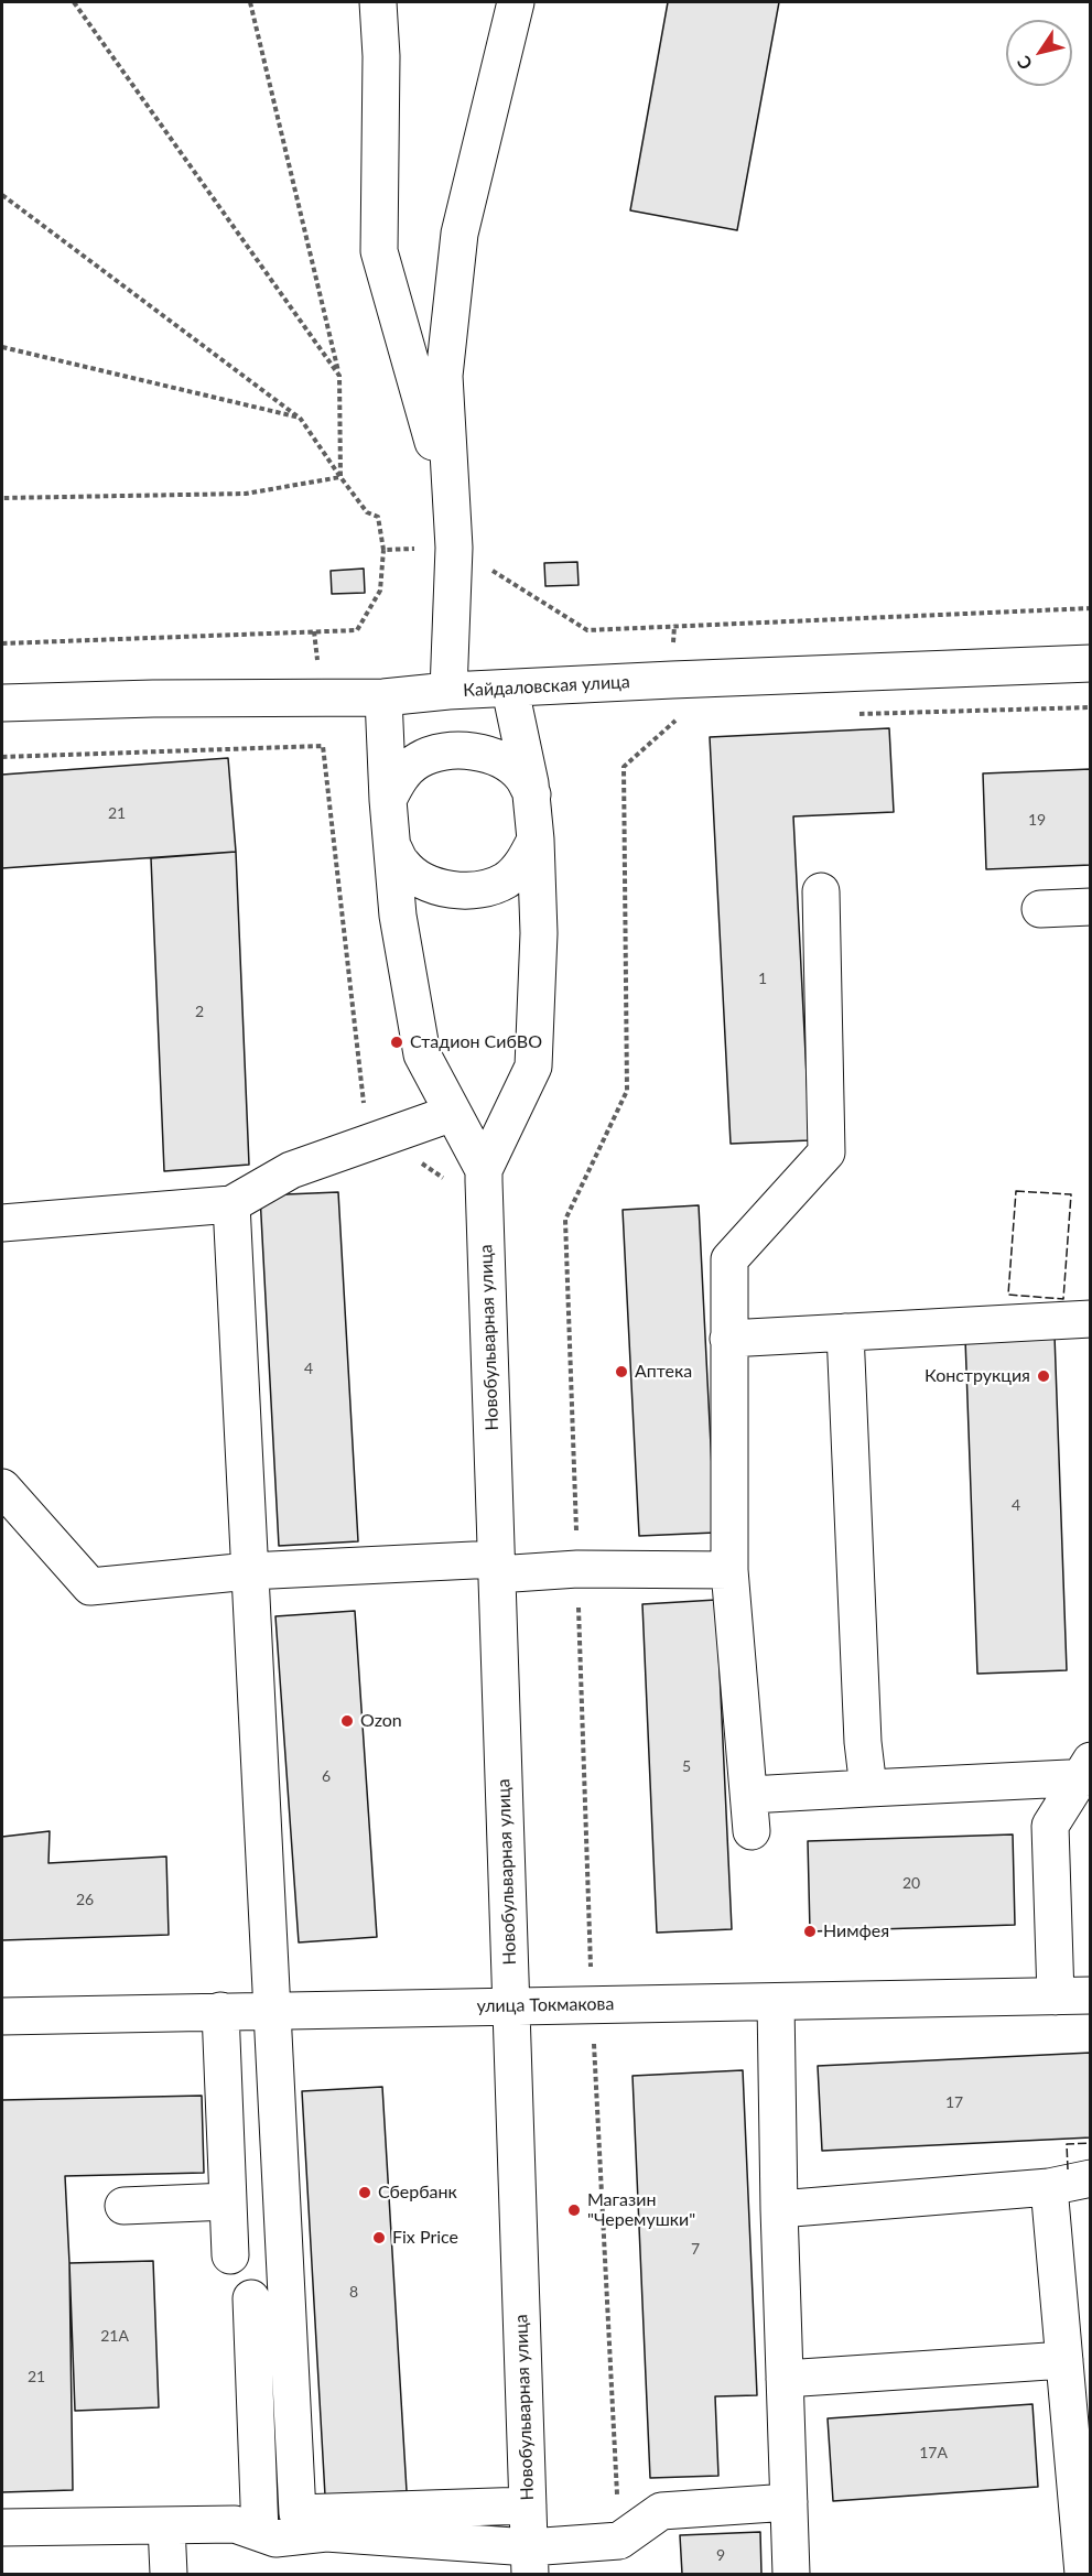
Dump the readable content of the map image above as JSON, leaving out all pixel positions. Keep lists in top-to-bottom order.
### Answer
{
  "streets": {
    "street": ["Кайдаловская улица", "Новобульварная улица", "улица Токмакова"]
  },
  "crossings": [
    ["Новобульварная улица", "улица Токмакова"]
  ],
  "places": [
    "Стадион СибВО",
    "Аптека",
    "Конструкция",
    "Ozon",
    "Нимфея",
    "Сбербанк",
    "Магазин \"Черемушки\"",
    "Fix Price"
  ],
  "house_numbers": [
    "21",
    "19",
    "1",
    "2",
    "4",
    "4",
    "5",
    "6",
    "20",
    "26",
    "17",
    "7",
    "8",
    "21А",
    "21",
    "17А",
    "9"
  ],
  "north": "bottom left"
}
